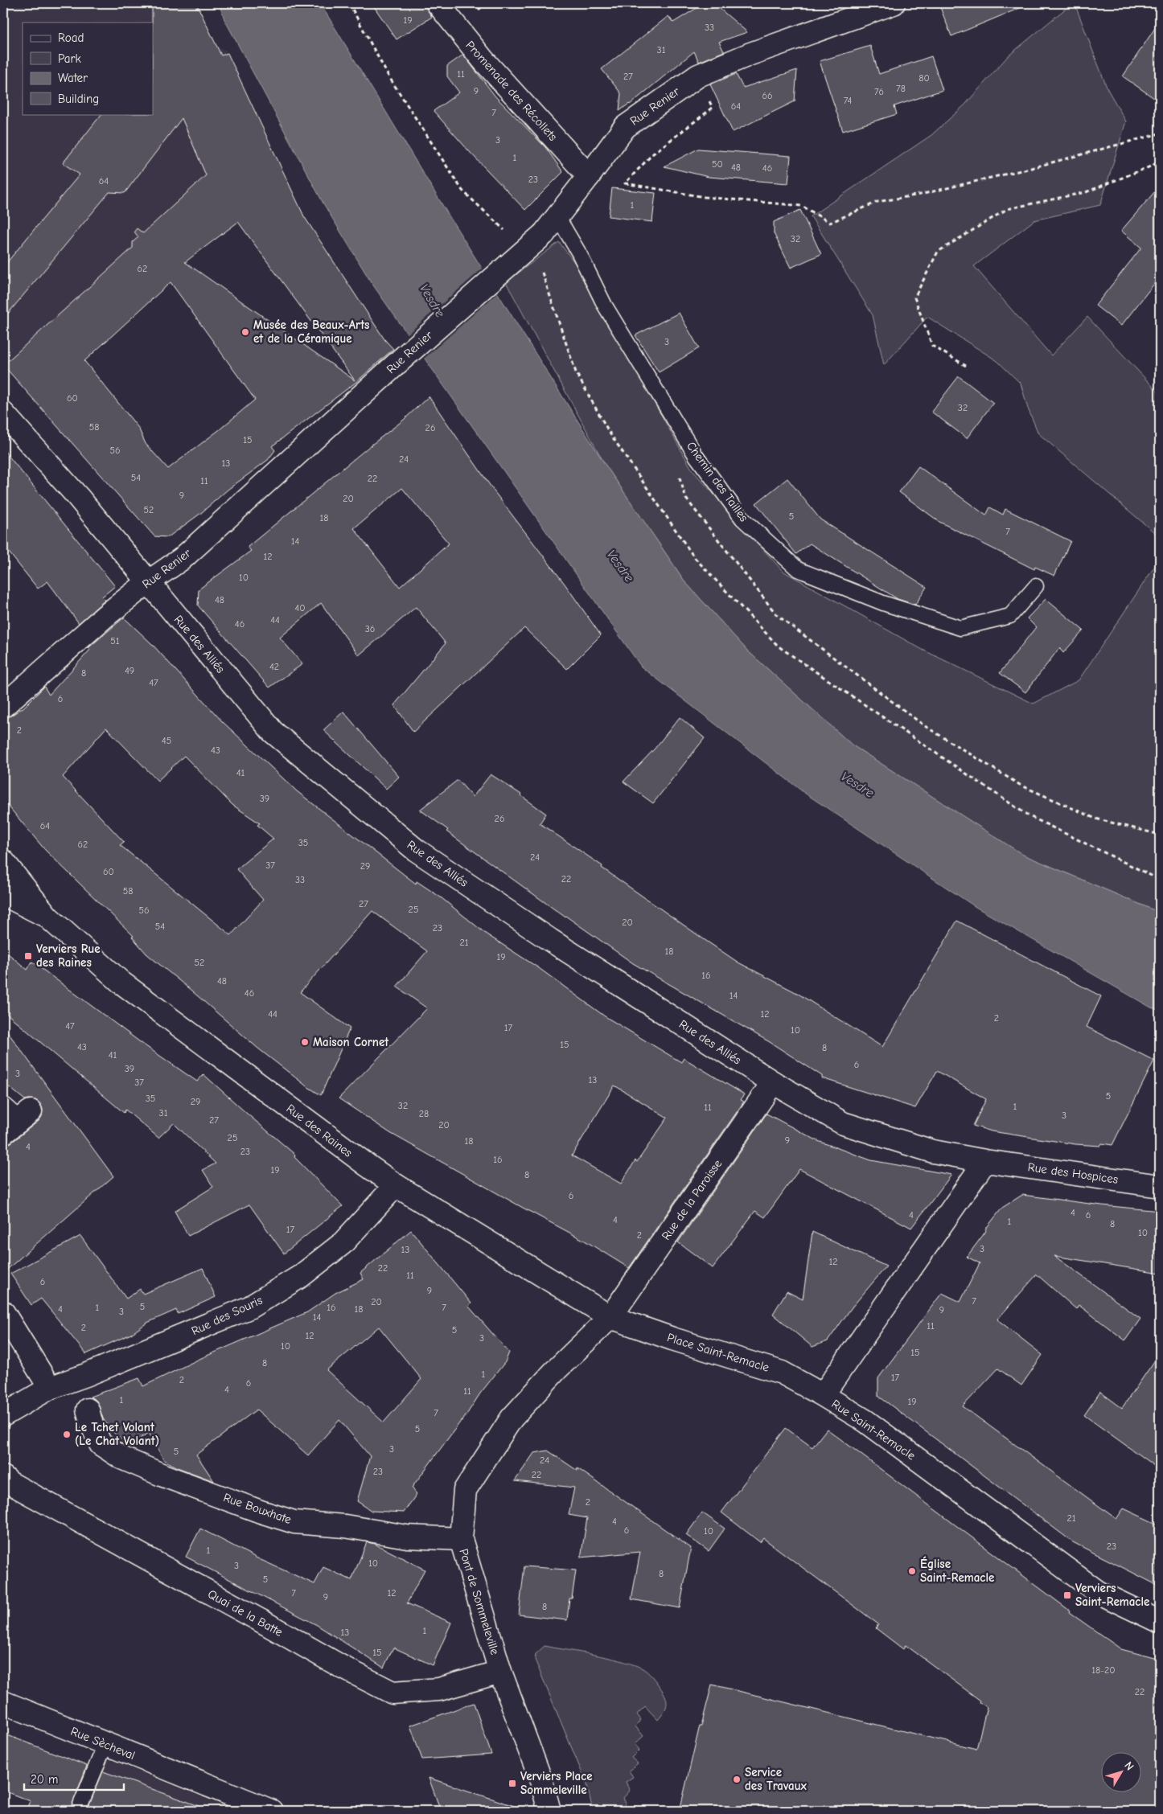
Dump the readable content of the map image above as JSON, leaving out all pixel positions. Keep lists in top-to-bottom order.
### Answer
{
  "streets": {
    "street": [
      "Promenade des Récollets",
      "Rue Renier",
      "Rue des Alliés",
      "Rue des Raines",
      "Rue des Hospices",
      "Rue de la Paroisse",
      "Rue des Souris",
      "Place Saint-Remacle",
      "Rue Saint-Remacle",
      "Rue Bouxhate",
      "Pont de Sommeleville",
      "Quai de la Batte",
      "Rue Sècheval"
    ],
    "lane": ["Chemin des Tailles"]
  },
  "crossings": [
    ["Promenade des Récollets", "Rue Renier"],
    ["Rue Renier", "Chemin des Tailles"],
    ["Rue Renier", "Rue des Alliés"],
    ["Rue des Alliés", "Rue des Hospices"],
    ["Rue des Alliés", "Rue de la Paroisse"],
    ["Rue des Alliés", "Rue Saint-Remacle"],
    ["Rue des Raines", "Rue de la Paroisse"],
    ["Rue des Raines", "Rue des Souris"],
    ["Rue des Raines", "Place Saint-Remacle"],
    ["Rue des Raines", "Pont de Sommeleville"],
    ["Rue des Hospices", "Rue Saint-Remacle"],
    ["Rue de la Paroisse", "Place Saint-Remacle"],
    ["Rue de la Paroisse", "Pont de Sommeleville"],
    ["Place Saint-Remacle", "Rue Saint-Remacle"],
    ["Place Saint-Remacle", "Pont de Sommeleville"],
    ["Rue Bouxhate", "Pont de Sommeleville"],
    ["Pont de Sommeleville", "Quai de la Batte"]
  ],
  "water": ["Vesdre"],
  "places": {
    "other": [
      "Musée des Beaux-Arts et de la Céramique",
      "Maison Cornet",
      "Le Tchet Volant (Le Chat Volant)",
      "Église Saint-Remacle",
      "Service des Travaux"
    ],
    "transit": ["Verviers Rue des Raines", "Verviers Saint-Remacle", "Verviers Place Sommeleville"]
  },
  "house_numbers": [
    "19",
    "33",
    "31",
    "11",
    "27",
    "80",
    "78",
    "9",
    "76",
    "66",
    "74",
    "64",
    "7",
    "3",
    "1",
    "50",
    "48",
    "46",
    "23",
    "64",
    "1",
    "32",
    "62",
    "3",
    "60",
    "32",
    "58",
    "26",
    "15",
    "56",
    "24",
    "13",
    "54",
    "22",
    "11",
    "9",
    "20",
    "52",
    "5",
    "18",
    "7",
    "14",
    "12",
    "10",
    "48",
    "40",
    "44",
    "46",
    "36",
    "51",
    "42",
    "49",
    "8",
    "47",
    "6",
    "2",
    "45",
    "43",
    "41",
    "39",
    "26",
    "64",
    "35",
    "62",
    "24",
    "37",
    "29",
    "60",
    "22",
    "33",
    "58",
    "27",
    "25",
    "56",
    "20",
    "54",
    "23",
    "21",
    "18",
    "19",
    "52",
    "16",
    "48",
    "46",
    "14",
    "44",
    "12",
    "2",
    "47",
    "17",
    "10",
    "15",
    "43",
    "8",
    "41",
    "6",
    "39",
    "3",
    "13",
    "37",
    "5",
    "35",
    "29",
    "32",
    "1",
    "11",
    "31",
    "28",
    "3",
    "27",
    "20",
    "25",
    "9",
    "18",
    "4",
    "23",
    "16",
    "19",
    "8",
    "6",
    "4",
    "4",
    "6",
    "4",
    "1",
    "8",
    "17",
    "10",
    "2",
    "3",
    "13",
    "12",
    "22",
    "11",
    "6",
    "9",
    "7",
    "20",
    "5",
    "1",
    "16",
    "7",
    "4",
    "18",
    "9",
    "3",
    "14",
    "11",
    "2",
    "5",
    "12",
    "3",
    "10",
    "15",
    "8",
    "1",
    "17",
    "2",
    "6",
    "4",
    "11",
    "1",
    "19",
    "7",
    "5",
    "3",
    "5",
    "24",
    "23",
    "22",
    "2",
    "21",
    "4",
    "6",
    "10",
    "23",
    "1",
    "10",
    "3",
    "8",
    "5",
    "7",
    "12",
    "9",
    "8",
    "1",
    "13",
    "15",
    "18-20",
    "22"
  ],
  "legend": [
    "Road",
    "Park",
    "Water",
    "Building"
  ],
  "scale_bar": "20 m",
  "north": "top right"
}
